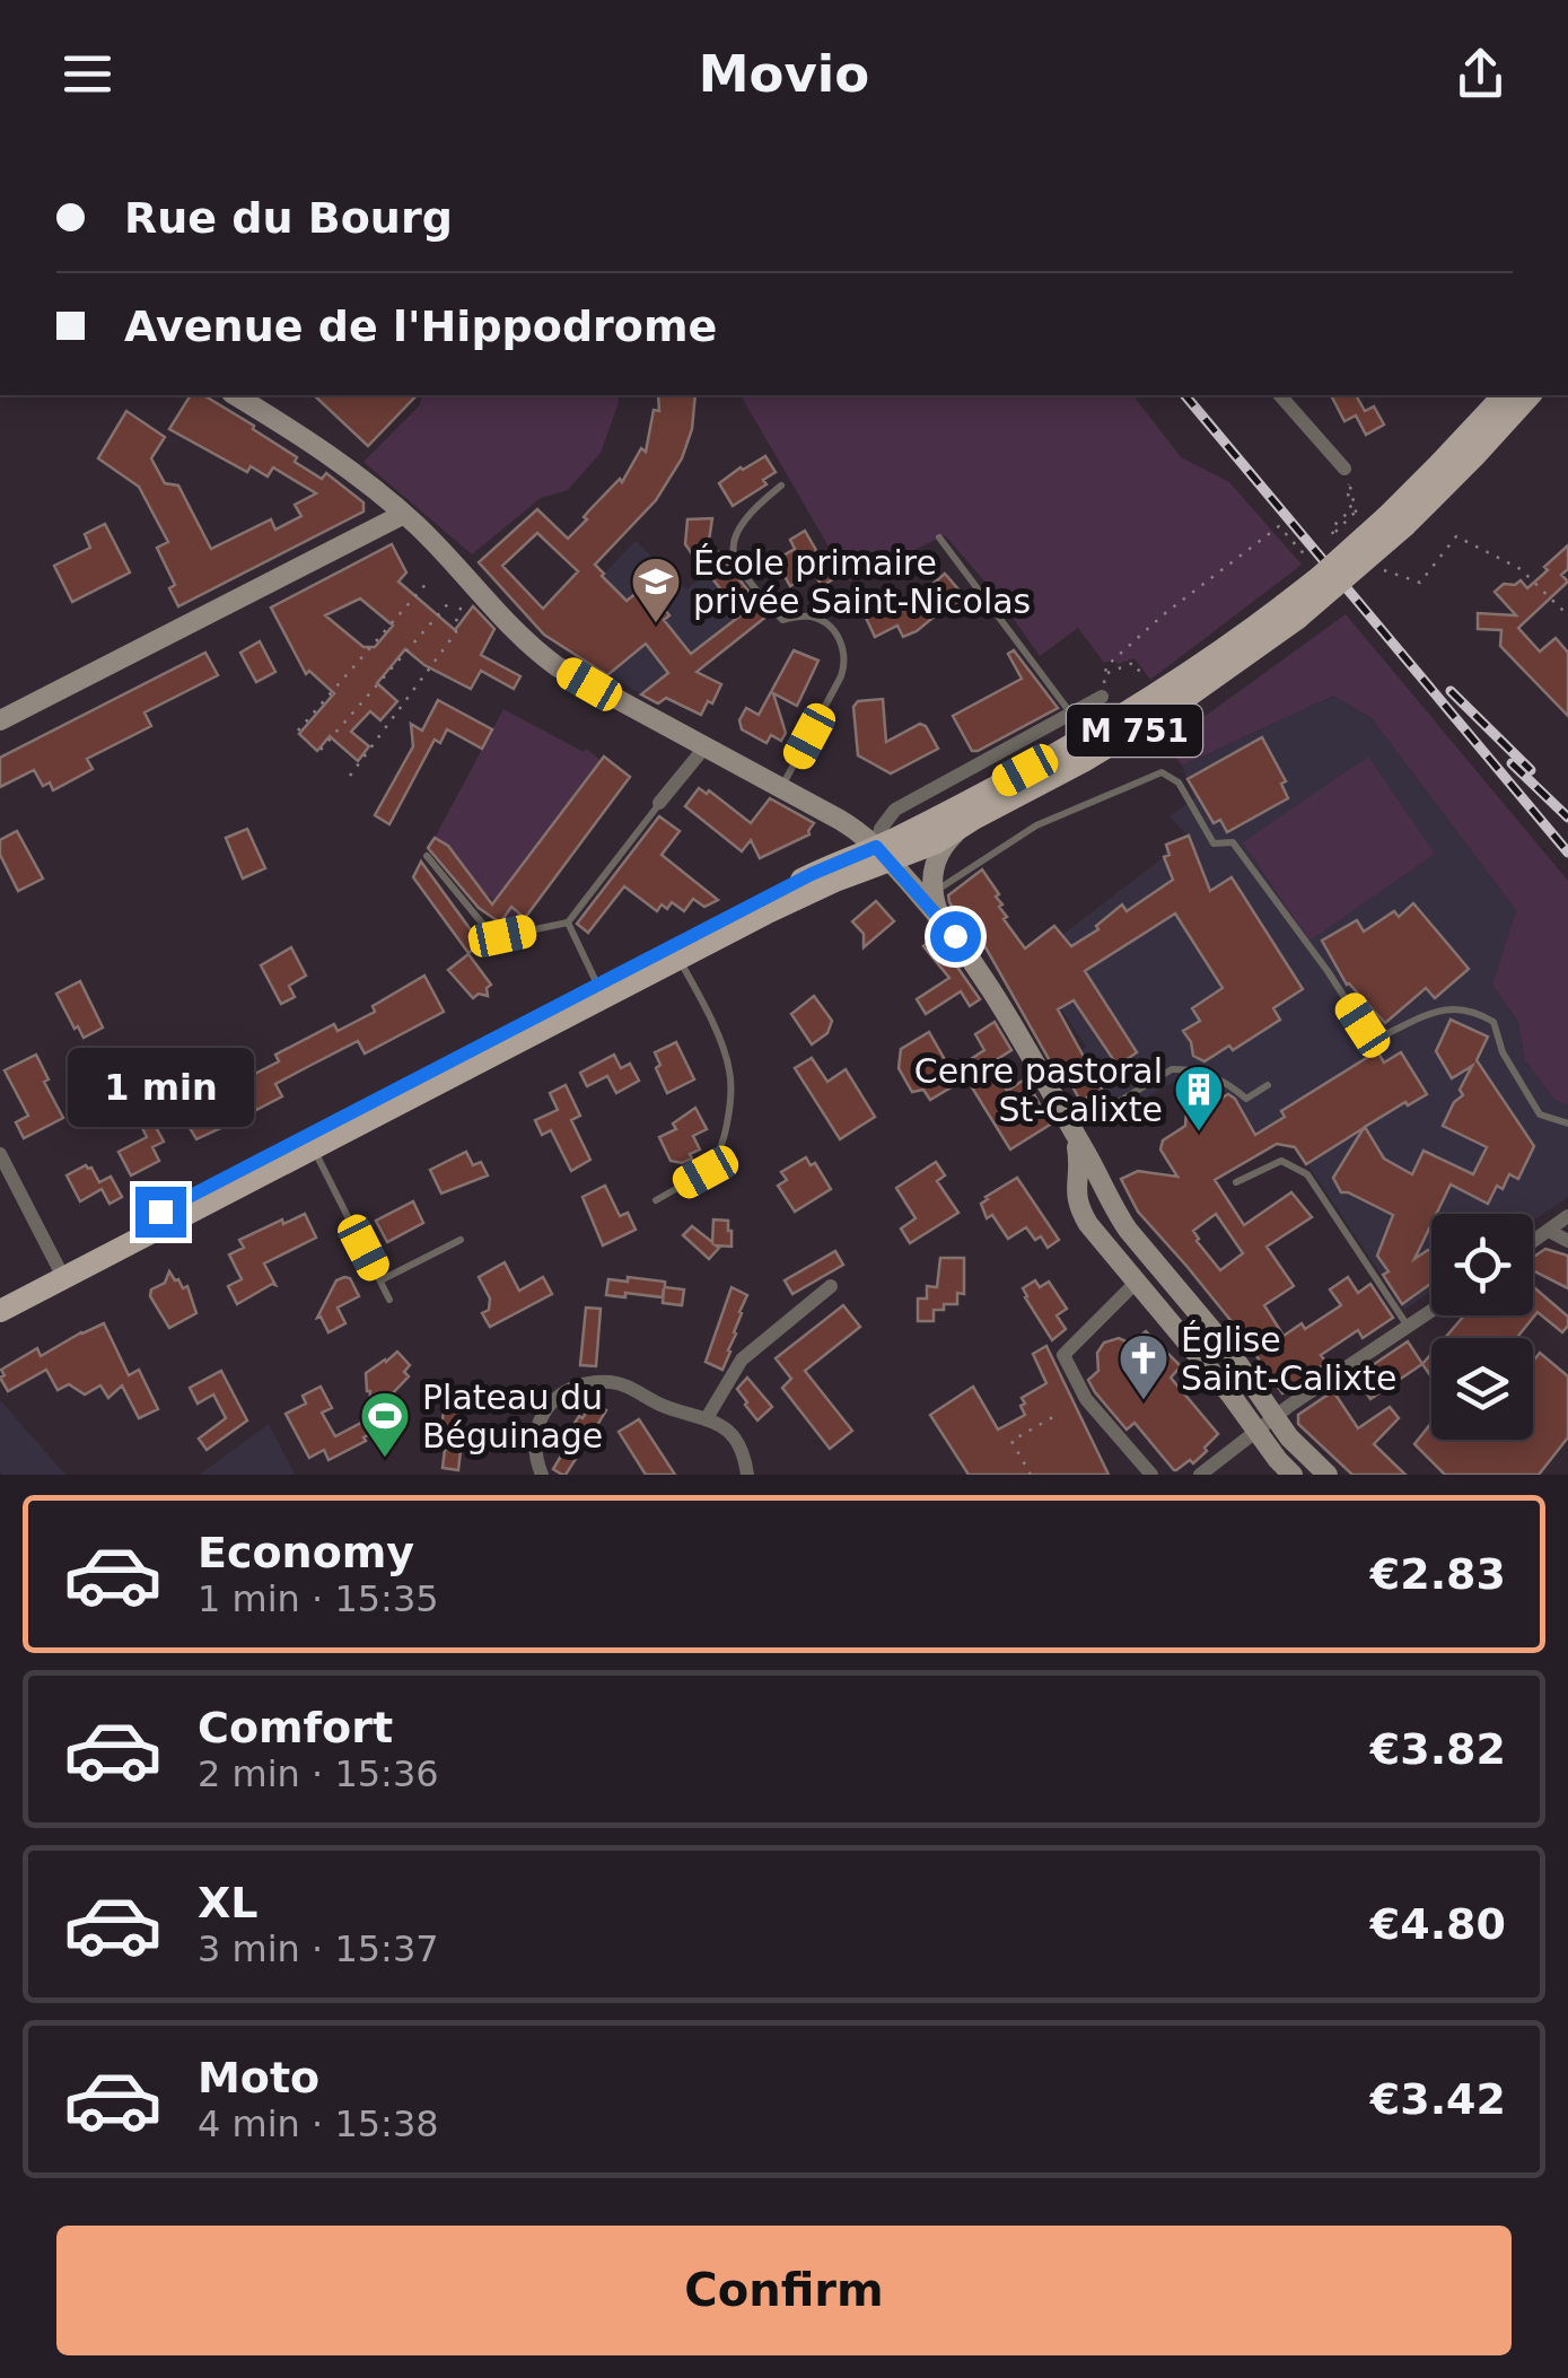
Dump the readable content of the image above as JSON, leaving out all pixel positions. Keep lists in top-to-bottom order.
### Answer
{
  "streets": {
    "main road": ["M 751"]
  },
  "places": {
    "school or university": ["École primaire privée Saint-Nicolas"],
    "building": ["Cenre pastoral St-Calixte"],
    "church": ["Église Saint-Calixte"],
    "sports": ["Plateau du Béguinage"]
  },
  "page": {
    "header": "Movio",
    "banner": ["Rue du Bourg", "Avenue de l'Hippodrome"],
    "bubble": "1 min",
    "list": [
      {
        "name": "Economy",
        "note": "1 min · 15:35",
        "value": "€2.83"
      },
      {
        "name": "Comfort",
        "note": "2 min · 15:36",
        "value": "€3.82"
      },
      {
        "name": "XL",
        "note": "3 min · 15:37",
        "value": "€4.80"
      },
      {
        "name": "Moto",
        "note": "4 min · 15:38",
        "value": "€3.42"
      }
    ],
    "buttons": "Confirm"
  }
}
